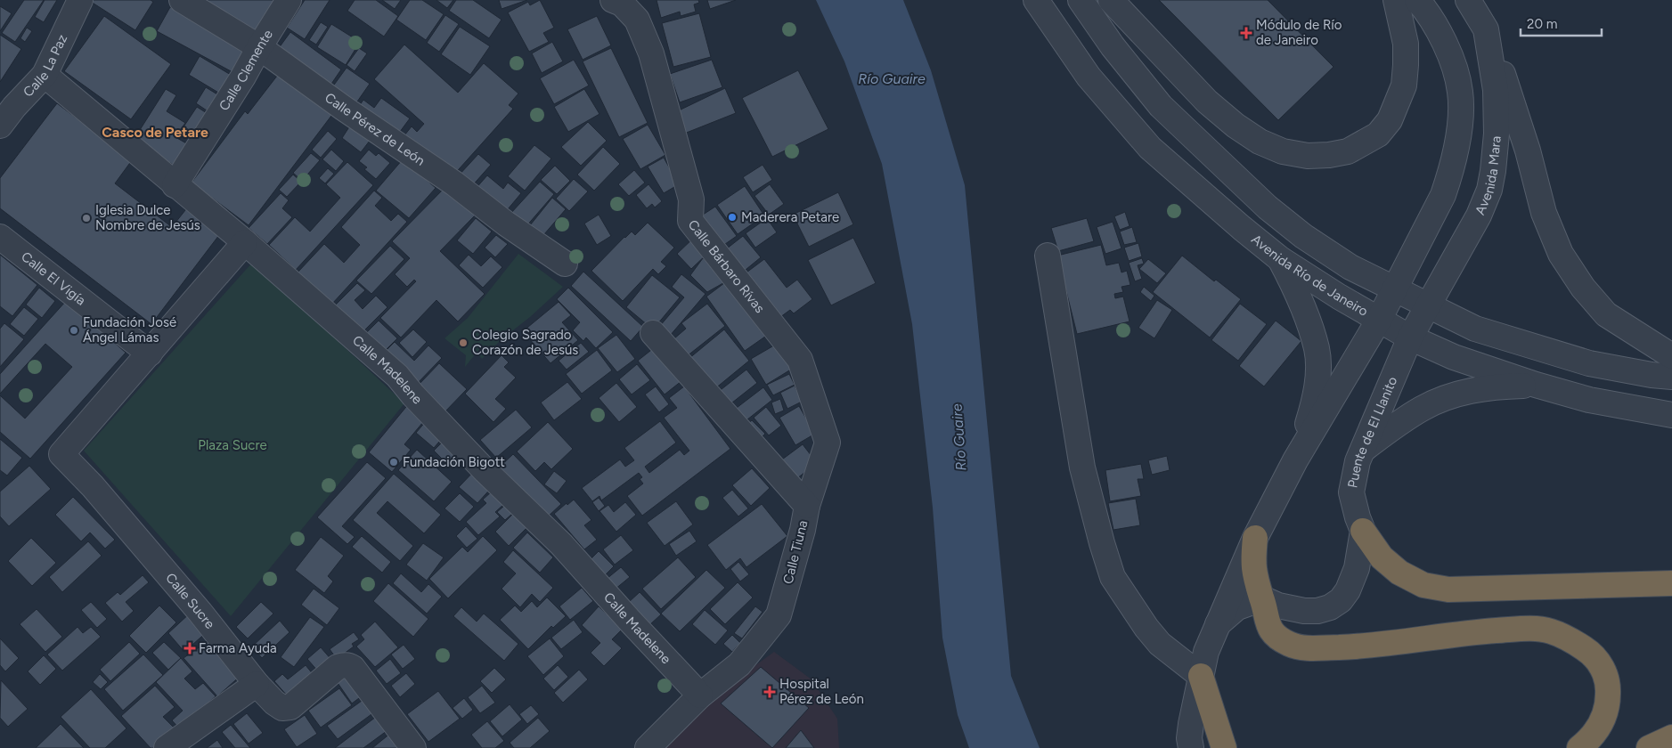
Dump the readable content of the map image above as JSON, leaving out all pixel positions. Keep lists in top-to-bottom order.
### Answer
{
  "streets": {
    "street": [
      "Calle La Paz",
      "Calle Clemente",
      "Calle Pérez de León",
      "Avenida Mara",
      "Calle Bárbaro Rívas",
      "Avenida Río de Janeiro",
      "Calle El Vigía",
      "Calle Madelene",
      "Puente de El Llanito",
      "Calle Tiuna",
      "Calle Sucre"
    ]
  },
  "crossings": [
    ["Calle La Paz", "Calle Madelene"],
    ["Calle Clemente", "Calle Pérez de León"],
    ["Calle Clemente", "Calle Madelene"],
    ["Avenida Mara", "Avenida Río de Janeiro"],
    ["Avenida Mara", "Puente de El Llanito"],
    ["Calle Bárbaro Rívas", "Calle Tiuna"],
    ["Avenida Río de Janeiro", "Puente de El Llanito"],
    ["Calle El Vigía", "Calle Sucre"],
    ["Calle Madelene", "Calle Tiuna"]
  ],
  "districts": ["Casco de Petare"],
  "water": ["Río Guaire"],
  "parks": ["Plaza Sucre"],
  "places": {
    "health": ["Módulo de Río de Janeiro", "Farma Ayuda", "Hospital Pérez de León"],
    "other": [
      "Maderera Petare",
      "Iglesia Dulce Nombre de Jesús",
      "Fundación José Ángel Lámas",
      "Colegio Sagrado Corazón de Jesús",
      "Fundación Bigott"
    ]
  },
  "scale_bar": "20 m"
}
